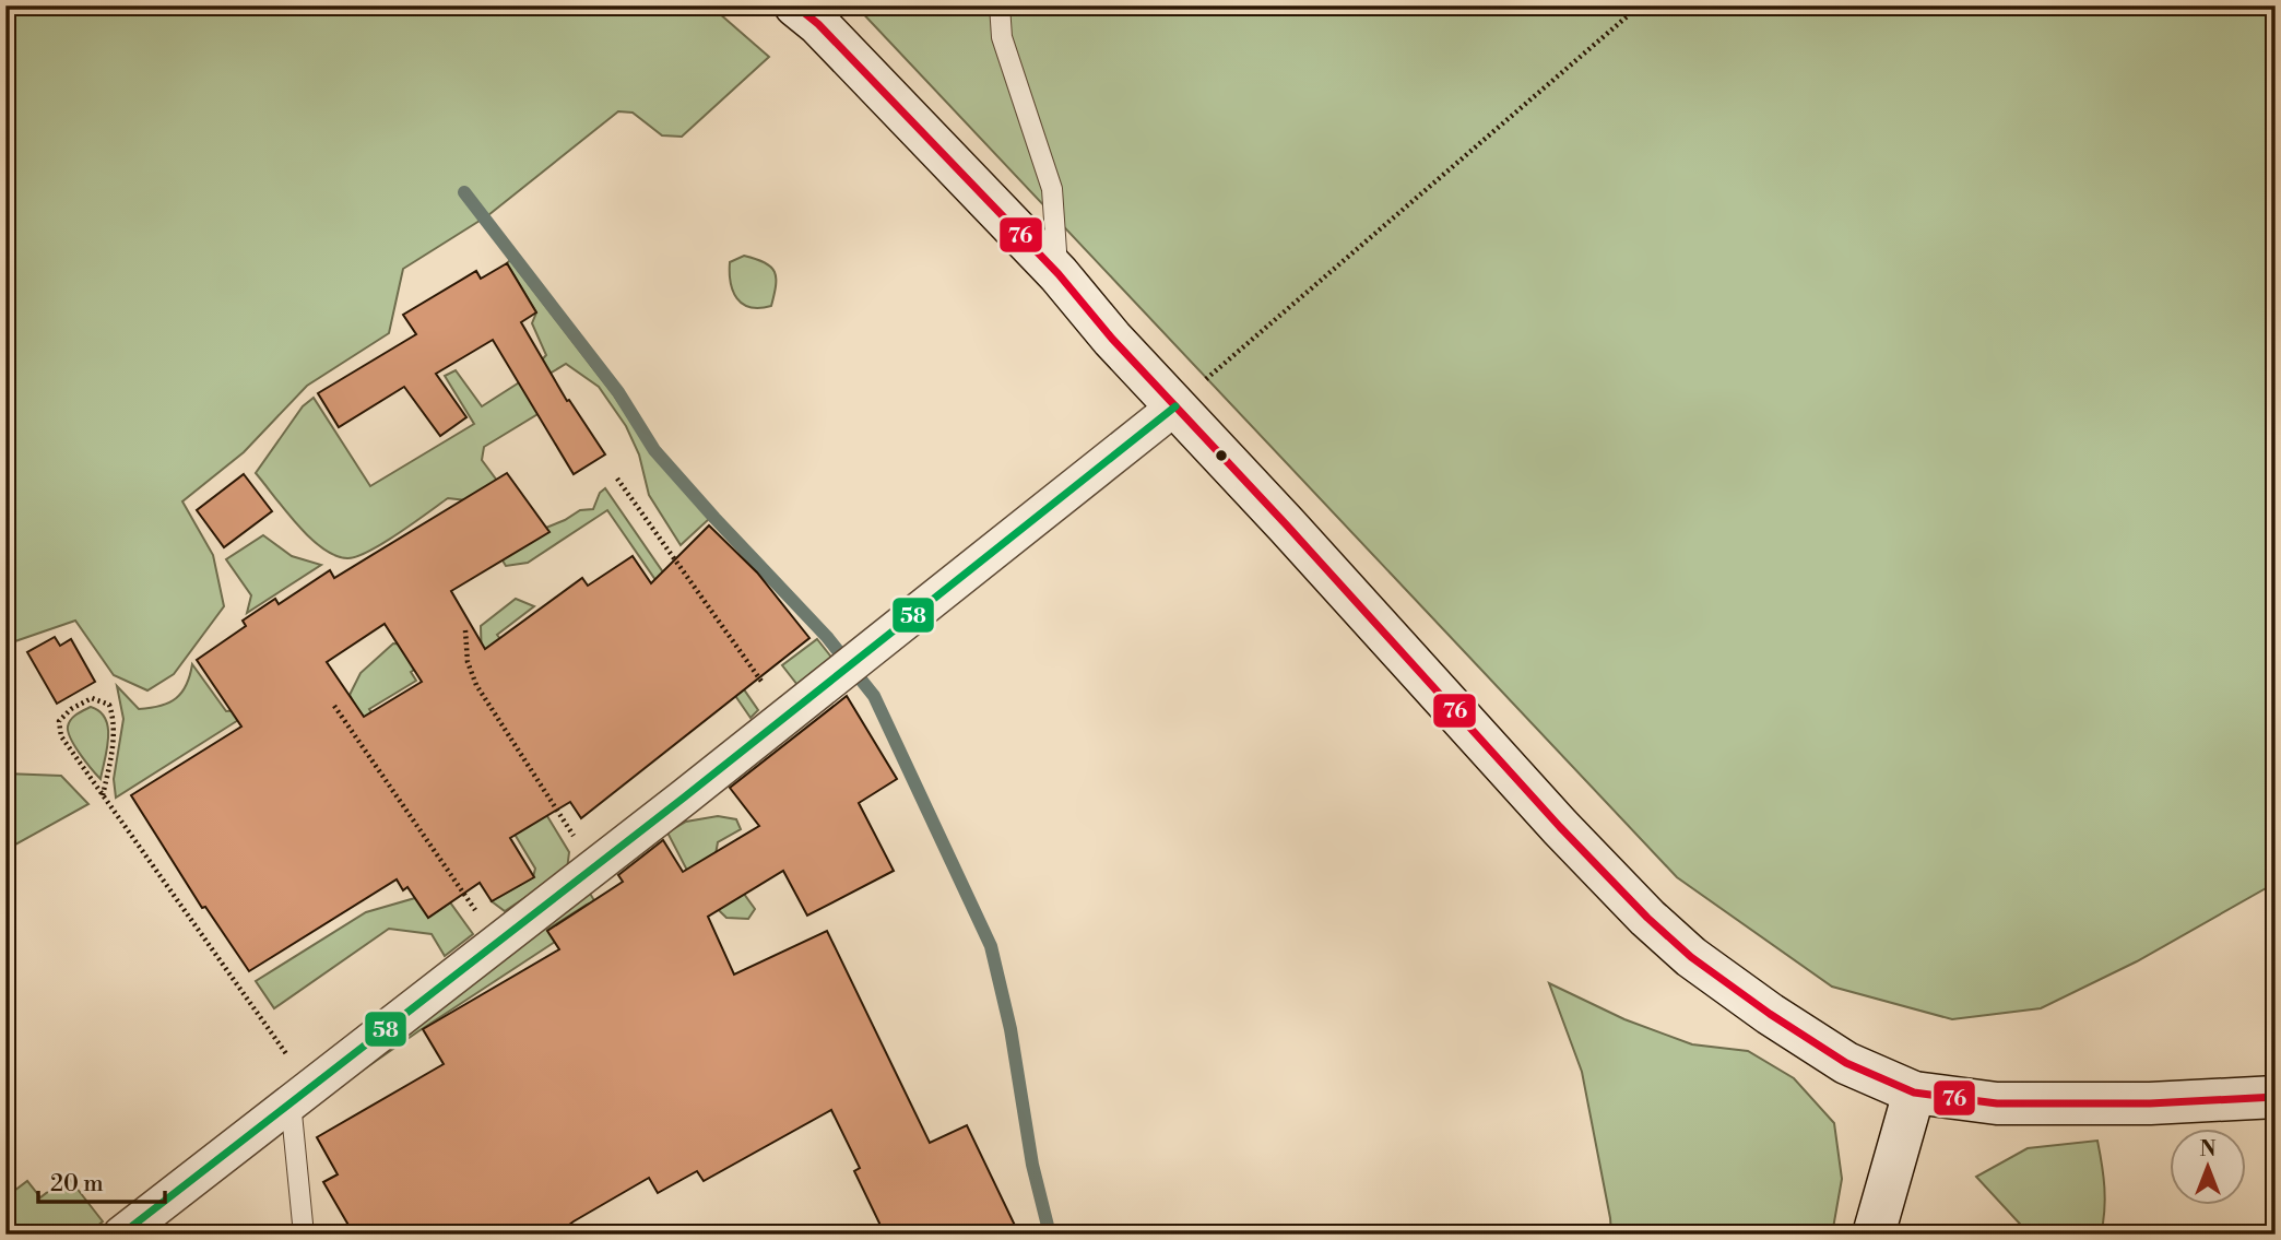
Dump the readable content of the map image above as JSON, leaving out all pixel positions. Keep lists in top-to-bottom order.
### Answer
{
  "lines": ["transit line 76", "transit line 58"],
  "scale_bar": "20 m",
  "north": "top"
}
